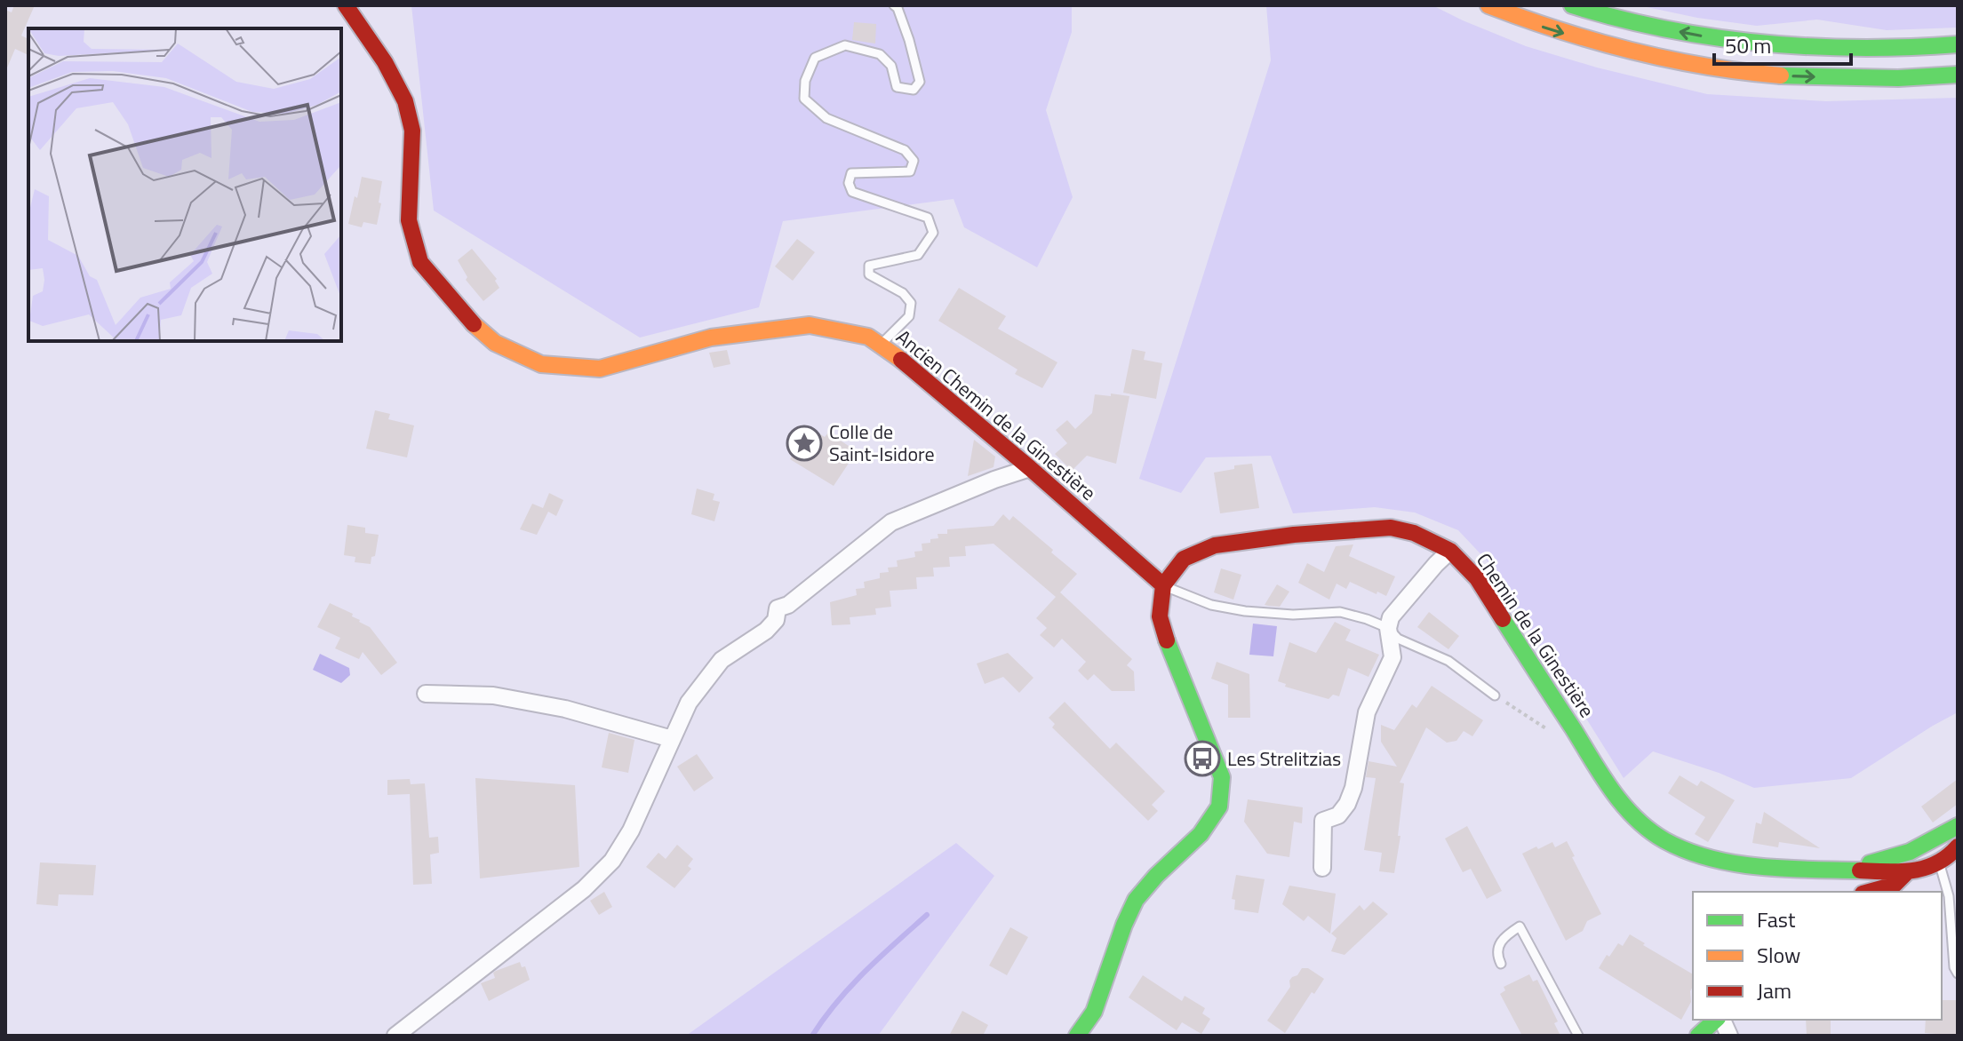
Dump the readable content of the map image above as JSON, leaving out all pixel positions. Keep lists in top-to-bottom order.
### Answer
{
  "streets": {
    "main road": ["Ancien Chemin de la Ginestière", "Chemin de la Ginestière"]
  },
  "crossings": [
    ["Ancien Chemin de la Ginestière", "Chemin de la Ginestière"]
  ],
  "places": {
    "place": ["Colle de Saint-Isidore"],
    "bus stop": ["Les Strelitzias"]
  },
  "legend": ["Fast", "Slow", "Jam"],
  "scale_bar": "50 m"
}
